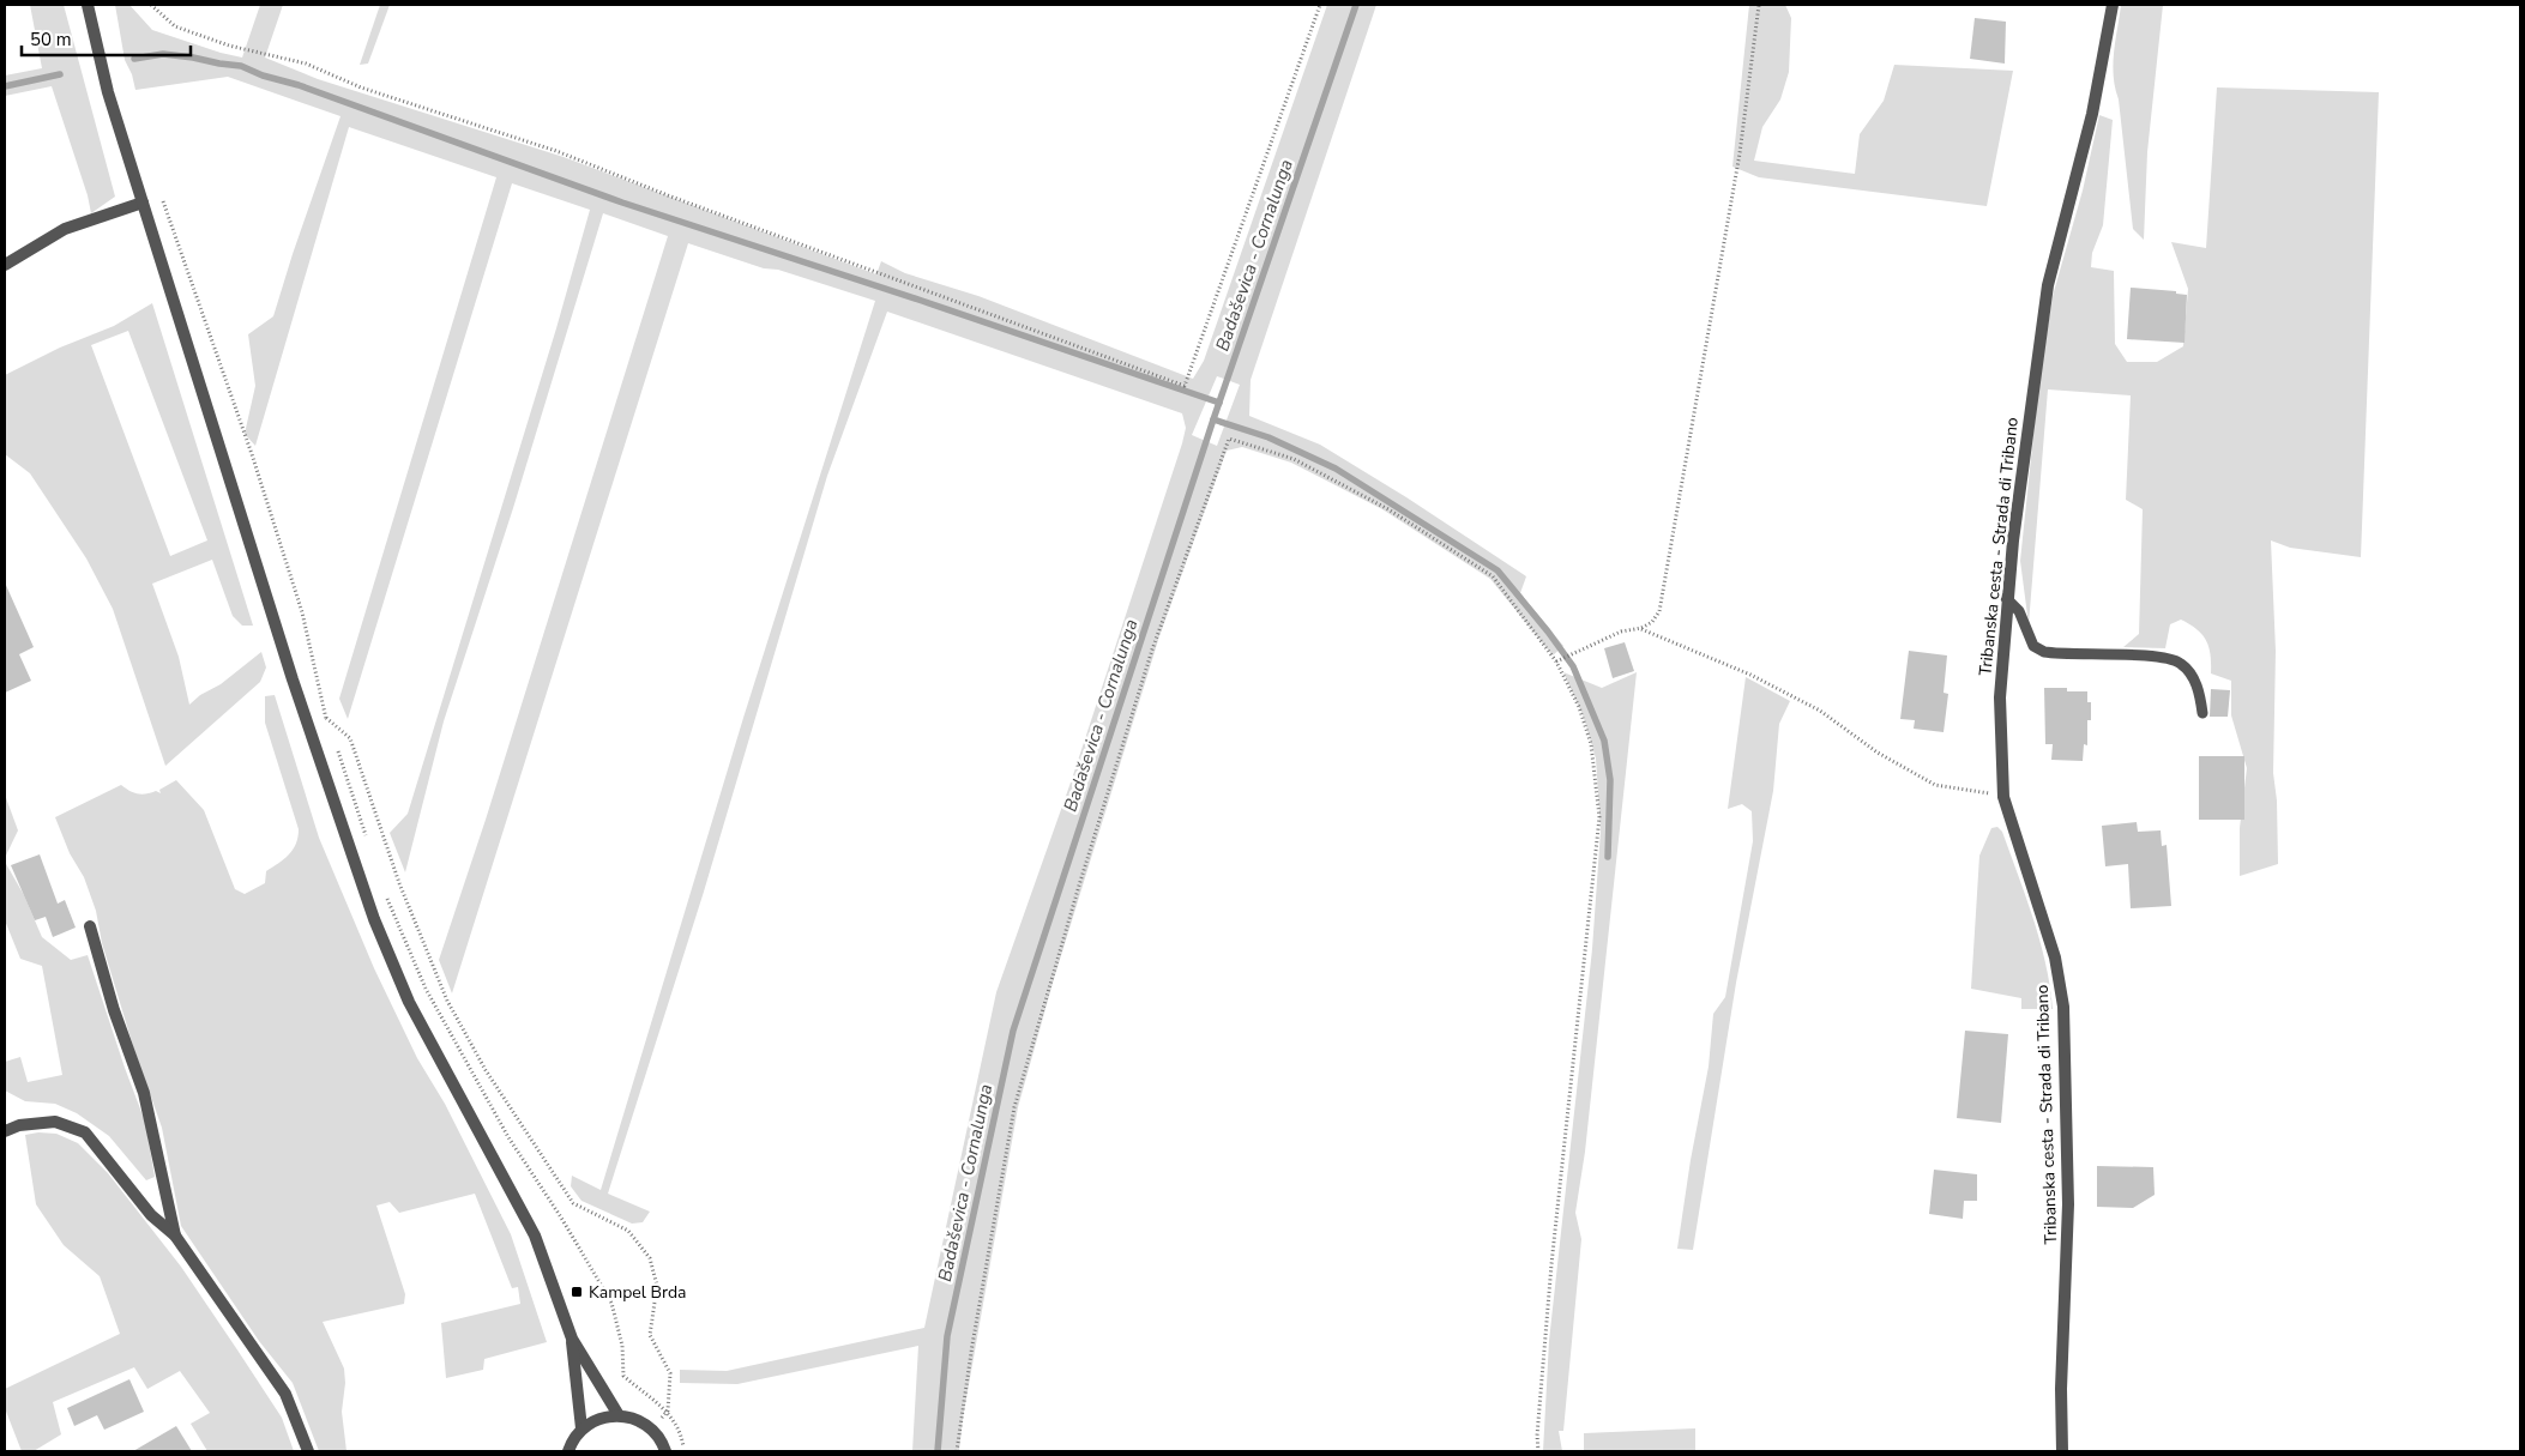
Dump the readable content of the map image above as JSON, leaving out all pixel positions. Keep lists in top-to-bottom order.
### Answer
{
  "streets": {
    "street": ["Tribanska cesta - Strada di Tribano"]
  },
  "water": ["Badaševica - Cornalunga"],
  "places": {
    "transit": ["Kampel Brda"]
  },
  "scale_bar": "50 m"
}
